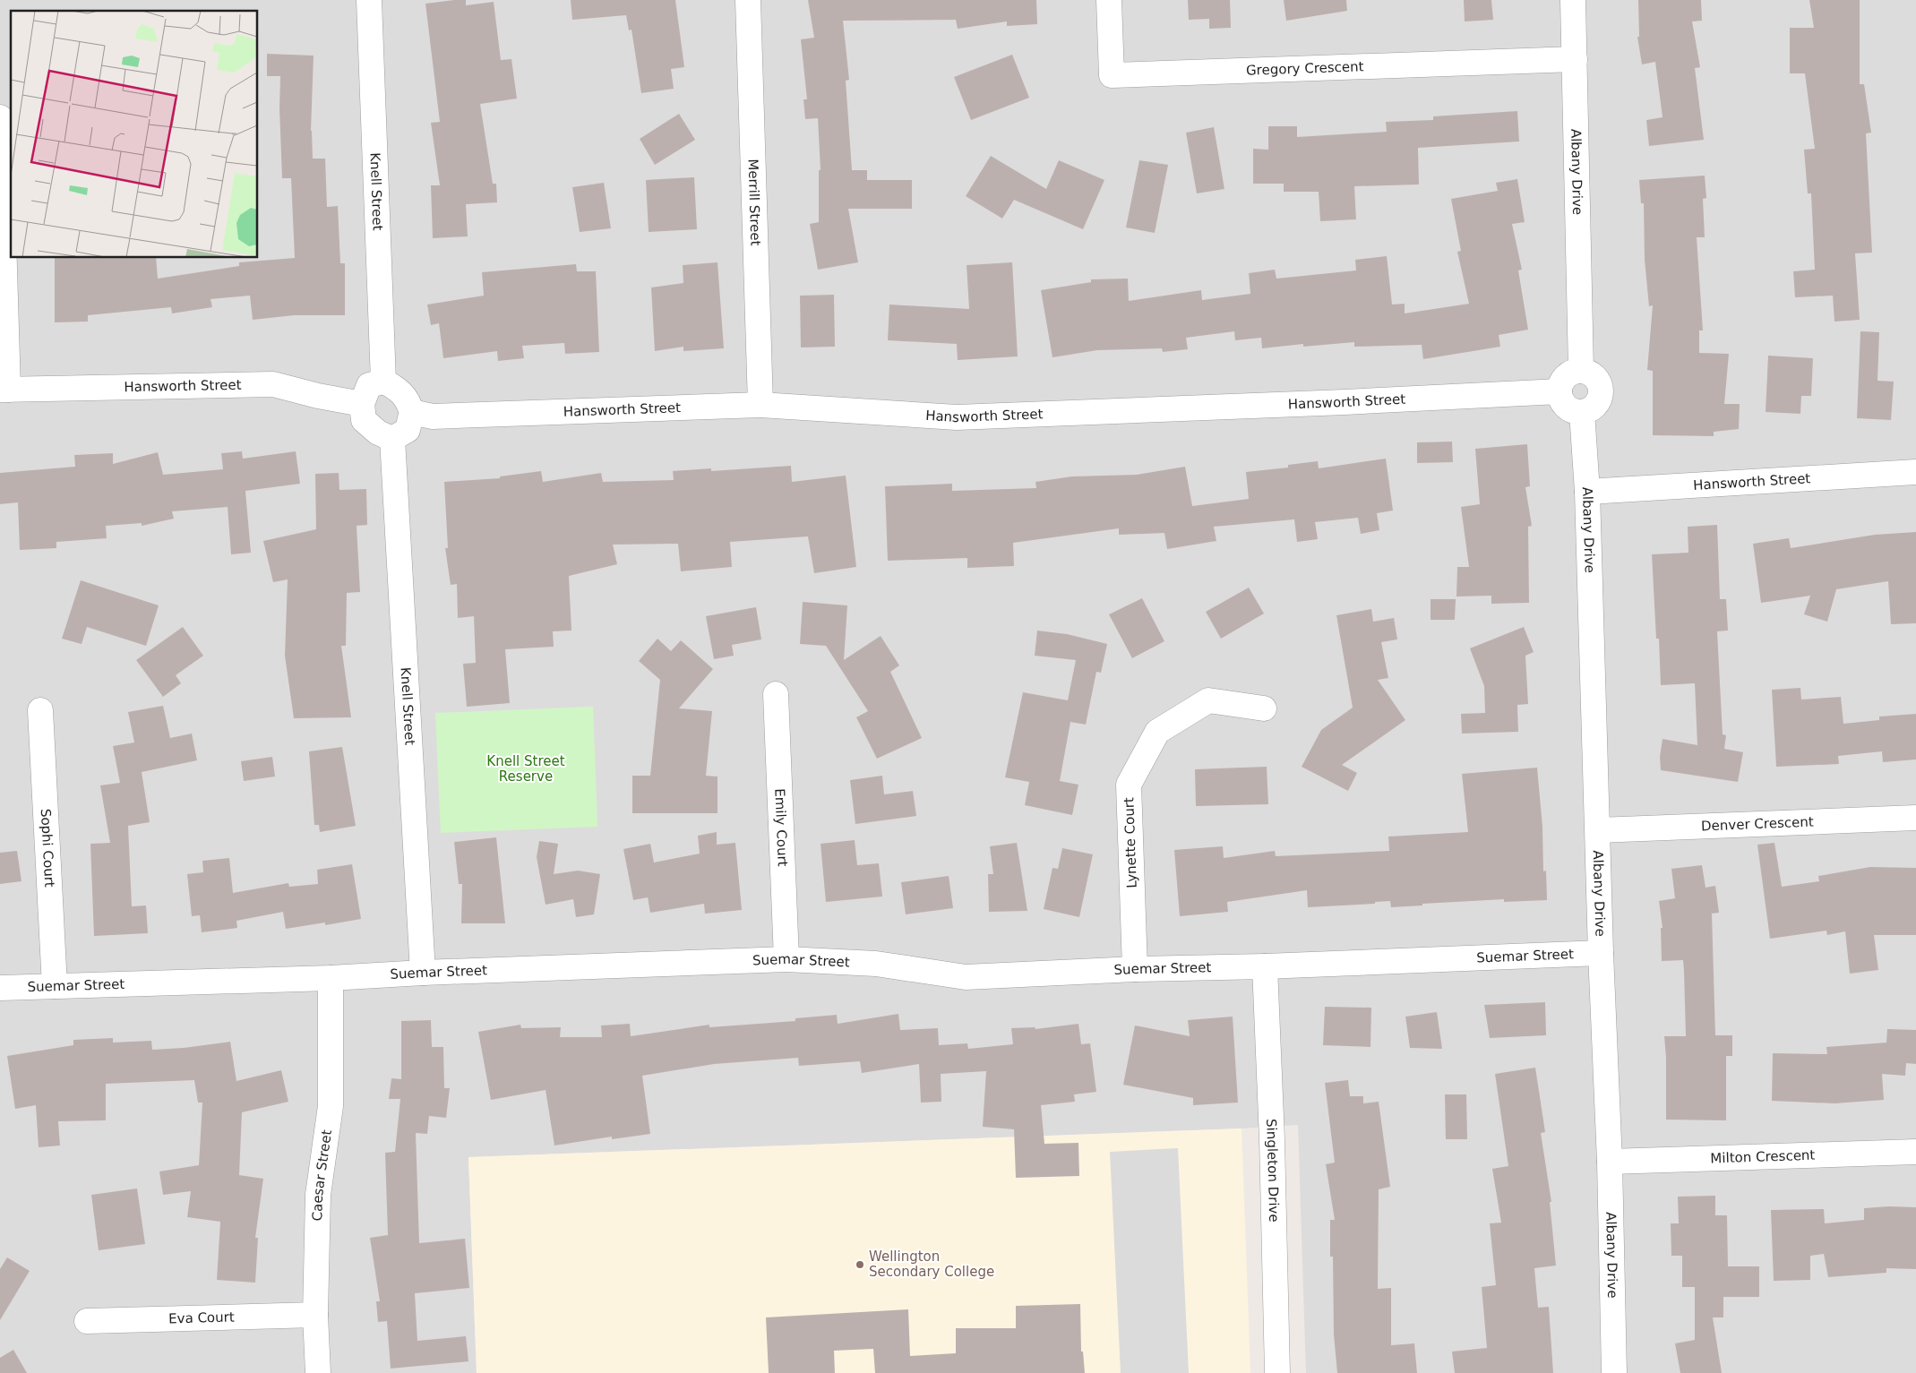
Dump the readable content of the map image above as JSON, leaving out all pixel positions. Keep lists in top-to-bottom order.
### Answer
{
  "streets": {
    "street": [
      "Gregory Crescent",
      "Albany Drive",
      "Knell Street",
      "Merrill Street",
      "Hansworth Street",
      "Denver Crescent",
      "Emily Court",
      "Lynette Court",
      "Sophi Court",
      "Suemar Street",
      "Milton Crescent",
      "Singleton Drive",
      "Caesar Street",
      "Eva Court"
    ]
  },
  "crossings": [
    ["Gregory Crescent", "Albany Drive"],
    ["Albany Drive", "Hansworth Street"],
    ["Albany Drive", "Denver Crescent"],
    ["Albany Drive", "Suemar Street"],
    ["Albany Drive", "Milton Crescent"],
    ["Knell Street", "Hansworth Street"],
    ["Knell Street", "Suemar Street"],
    ["Merrill Street", "Hansworth Street"],
    ["Emily Court", "Suemar Street"],
    ["Lynette Court", "Suemar Street"],
    ["Sophi Court", "Suemar Street"],
    ["Suemar Street", "Singleton Drive"],
    ["Suemar Street", "Caesar Street"],
    ["Caesar Street", "Eva Court"]
  ],
  "parks": ["Knell Street Reserve"],
  "places": ["Wellington Secondary College"]
}
